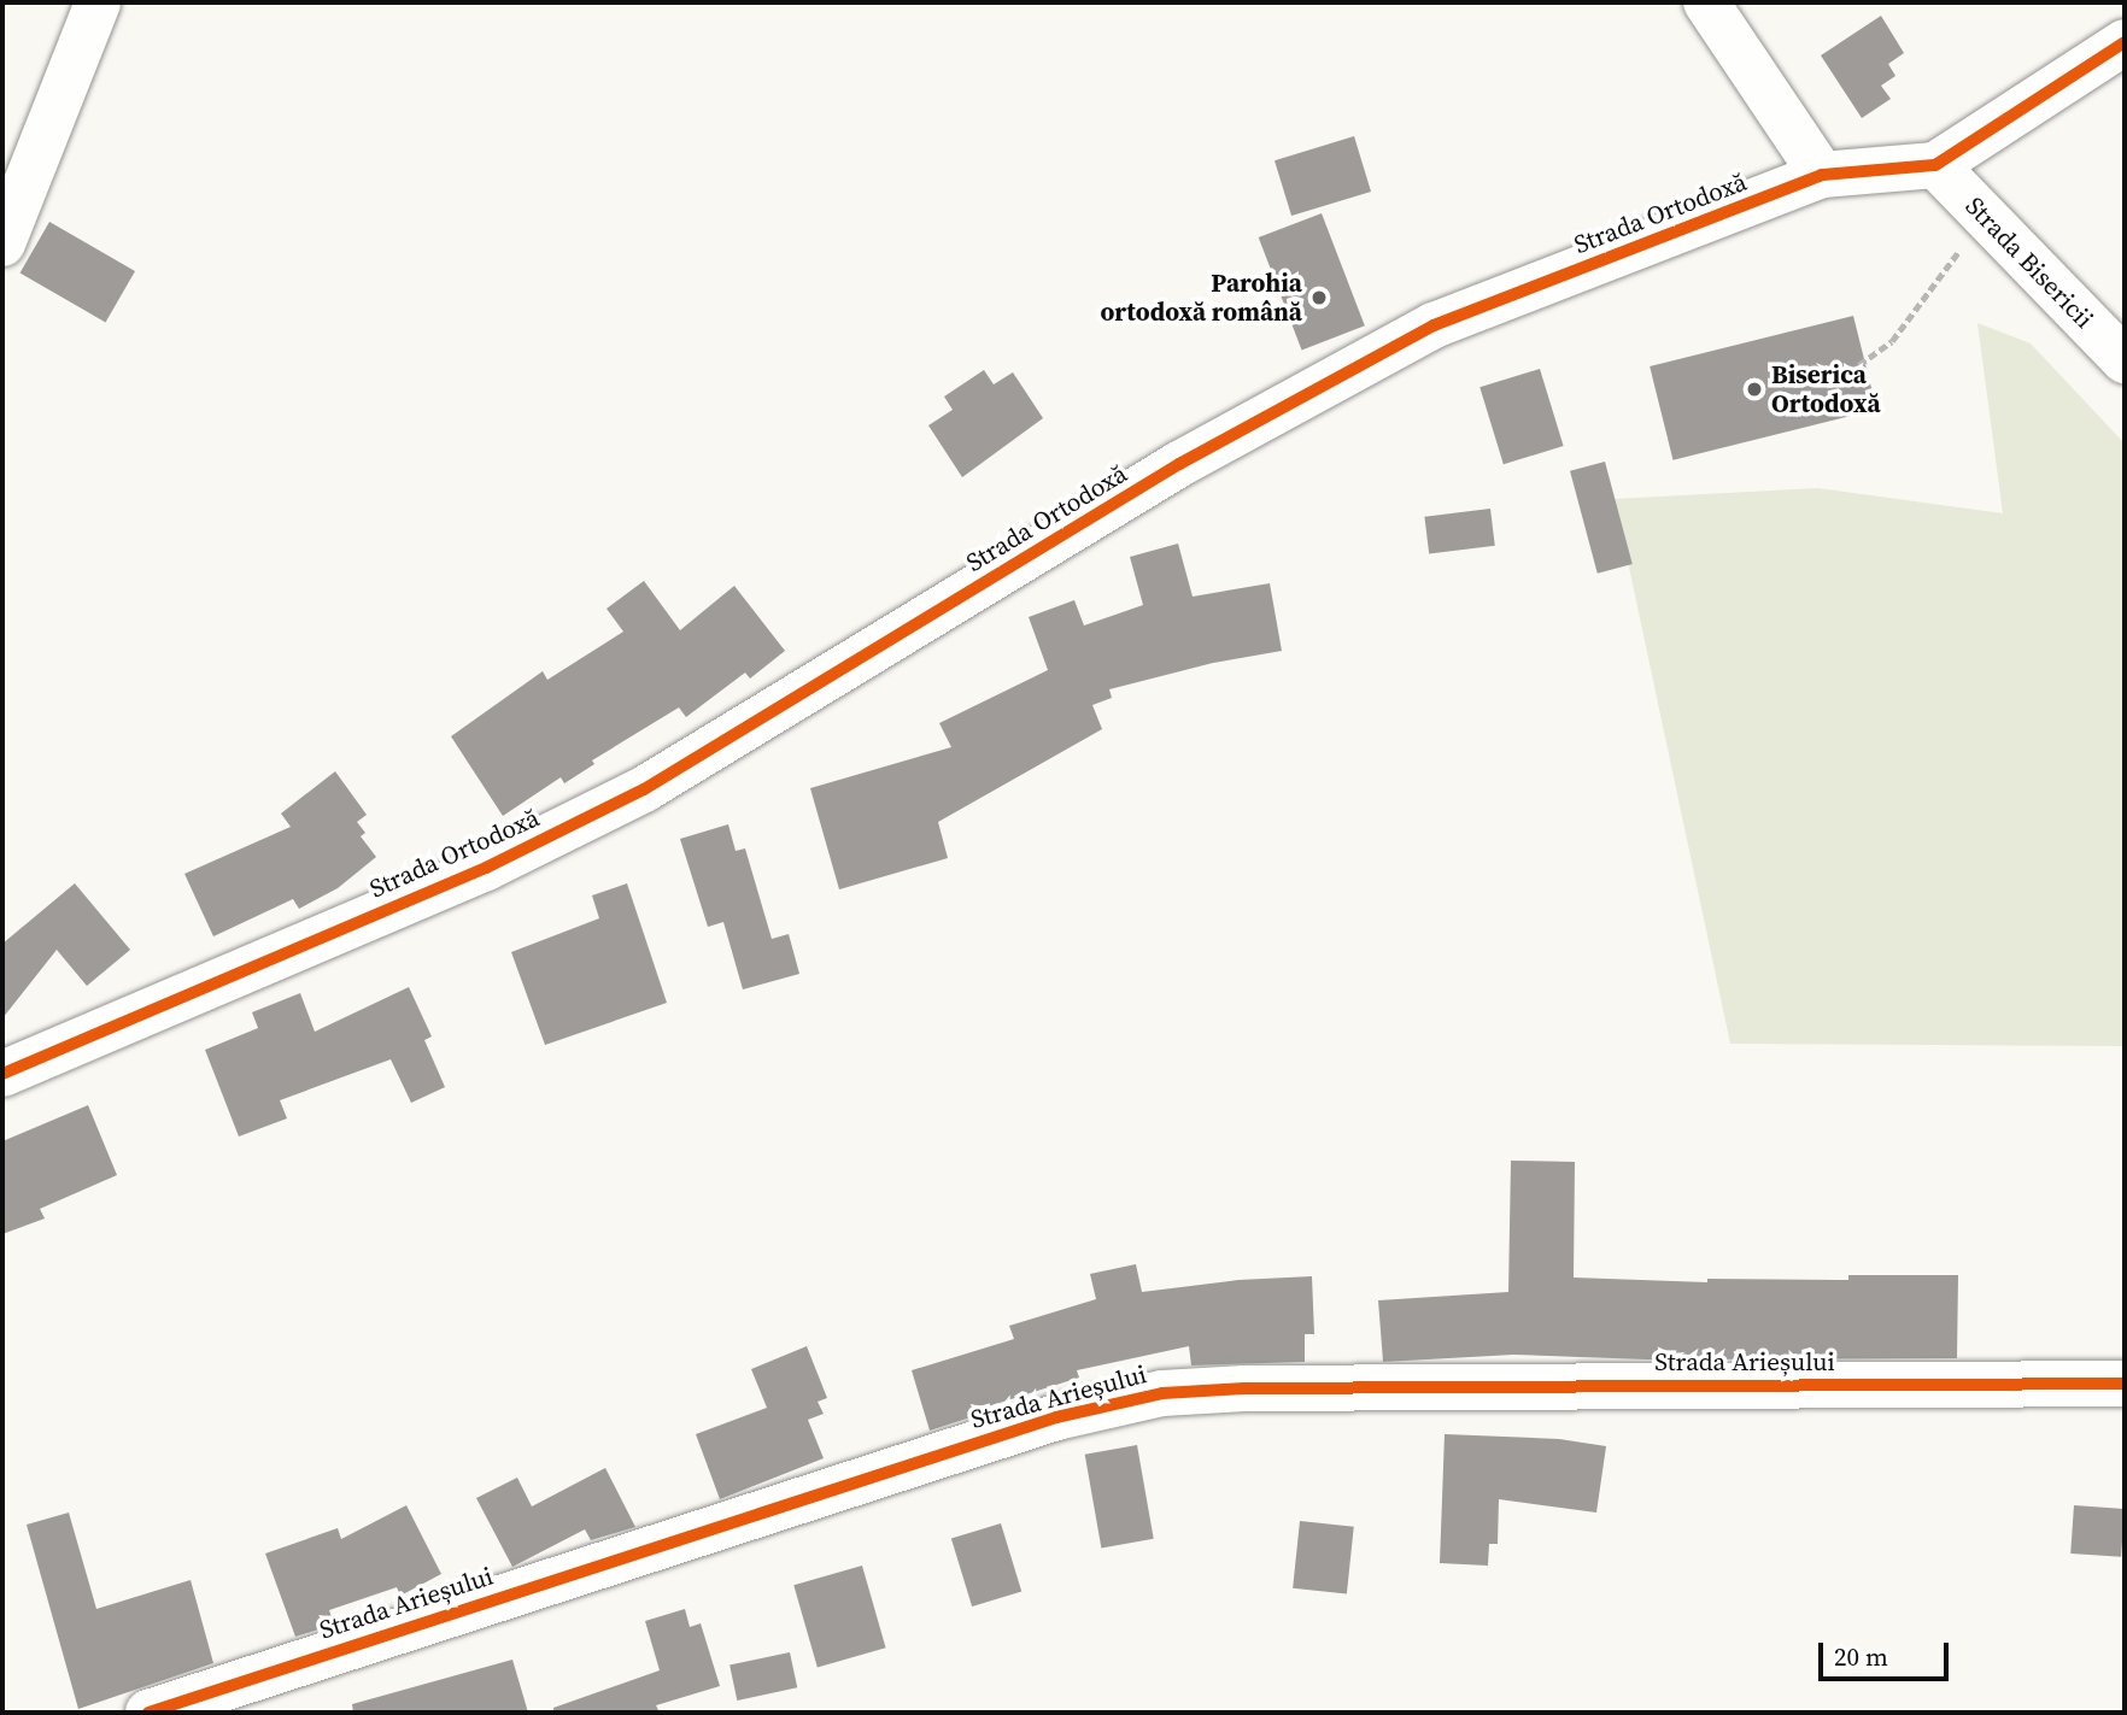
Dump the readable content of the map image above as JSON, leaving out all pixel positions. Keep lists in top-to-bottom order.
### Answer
{
  "streets": {
    "street": ["Strada Ortodoxă", "Strada Bisericii", "Strada Arieșului"]
  },
  "crossings": [
    ["Strada Ortodoxă", "Strada Bisericii"]
  ],
  "places": ["Parohia ortodoxă română", "Biserica Ortodoxă"],
  "scale_bar": "20 m"
}
